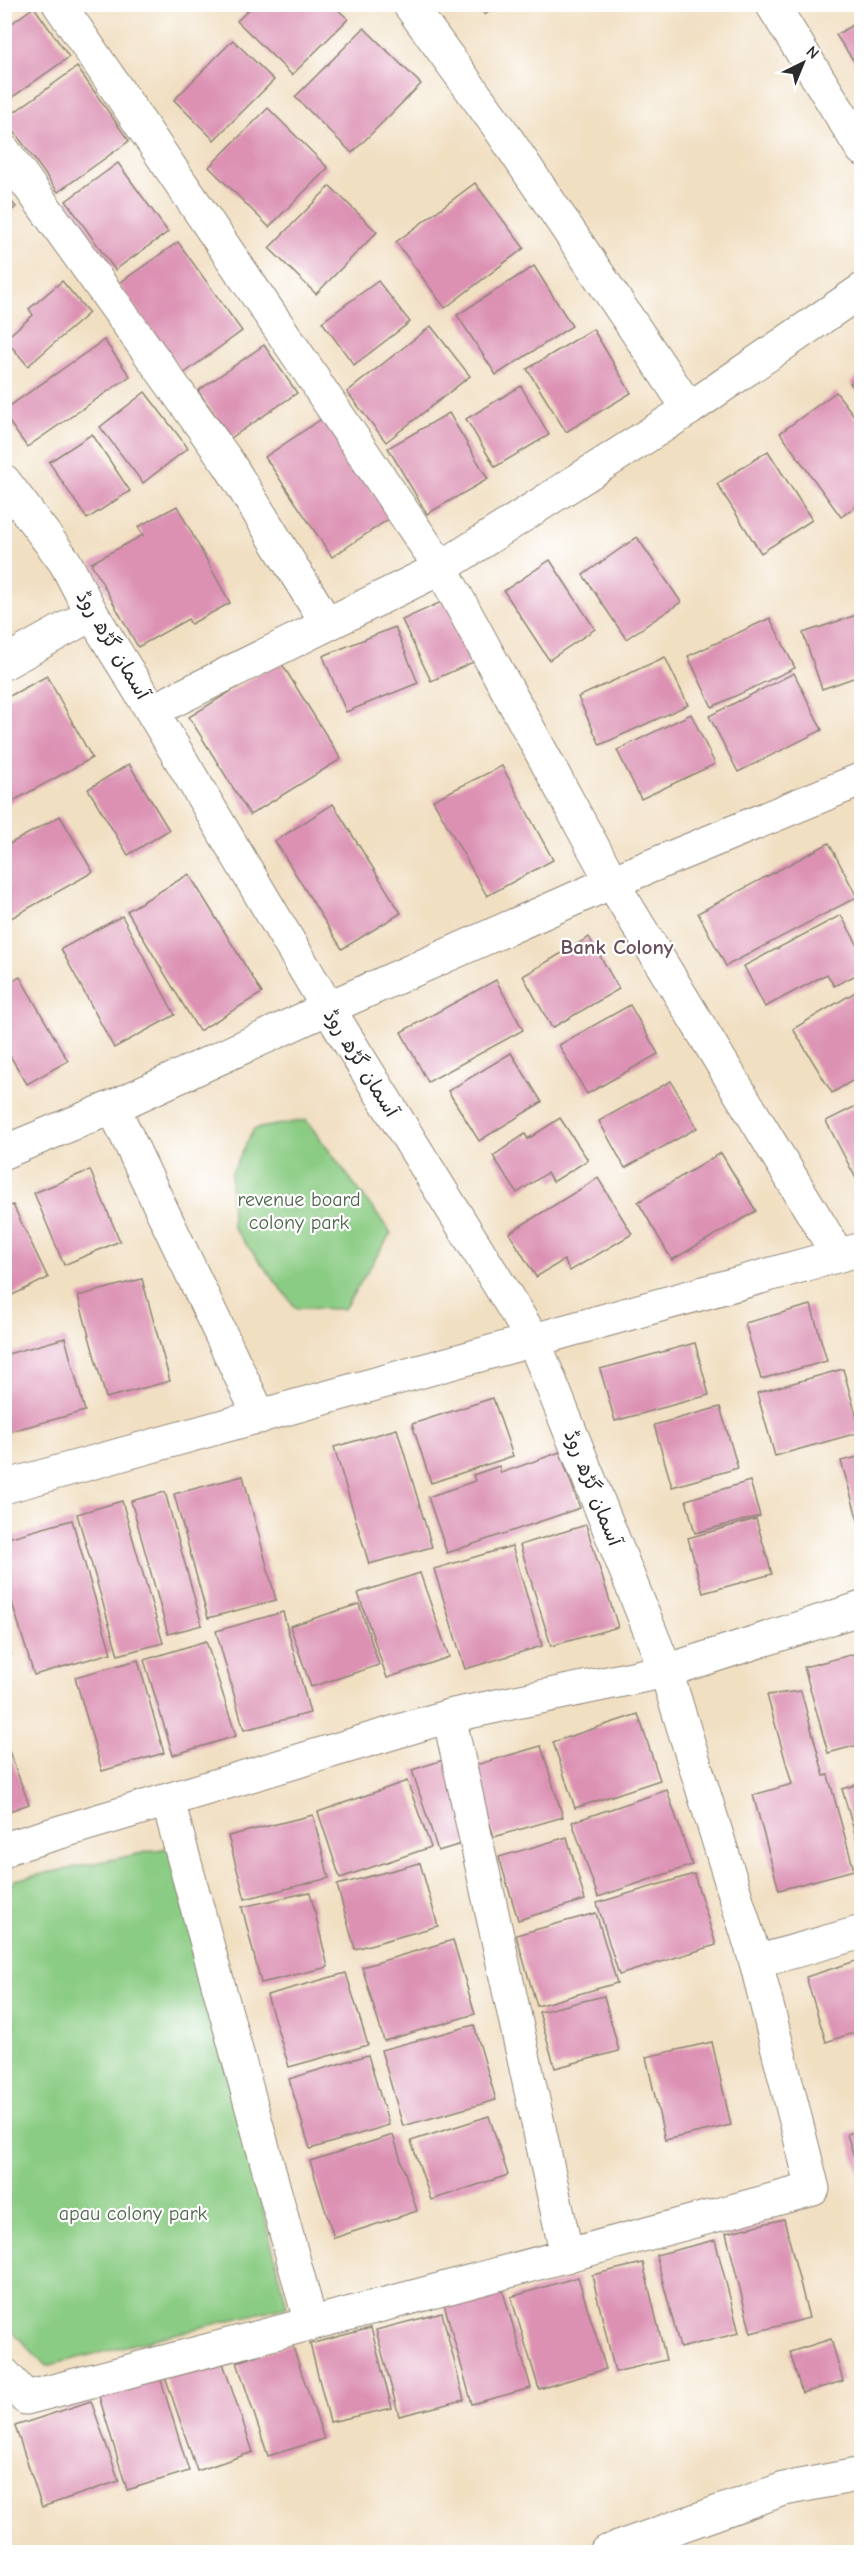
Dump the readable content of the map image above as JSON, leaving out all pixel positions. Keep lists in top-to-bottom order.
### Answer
{
  "streets": {
    "street": ["آسمان گڑھ روڈ"]
  },
  "districts": ["Bank Colony"],
  "parks": ["revenue board colony park", "apau colony park"],
  "north": "top right"
}
